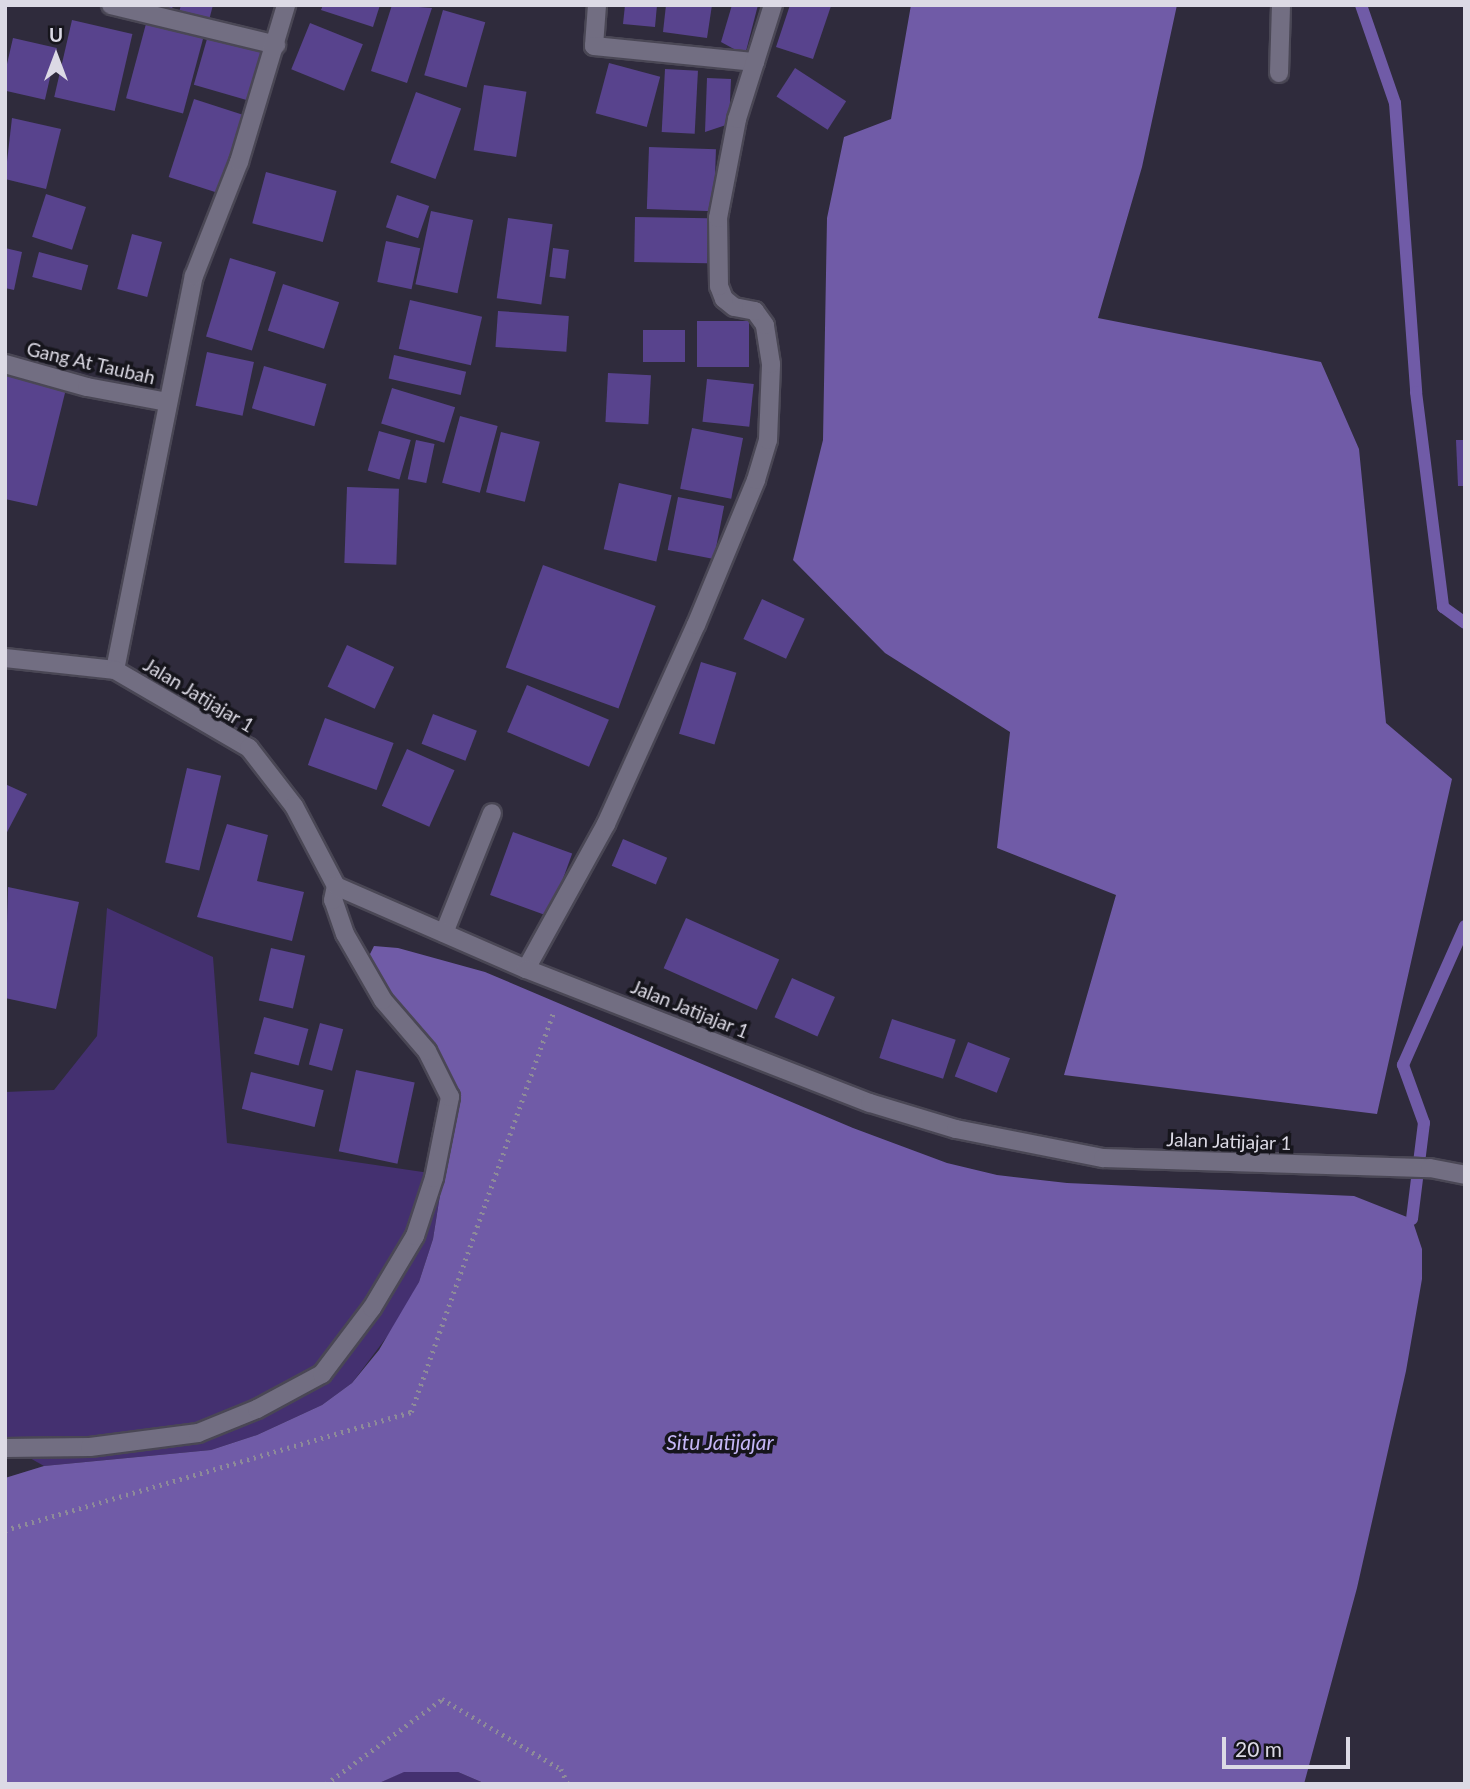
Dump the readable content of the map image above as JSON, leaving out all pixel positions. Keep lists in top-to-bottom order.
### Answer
{
  "streets": {
    "street": ["Gang At Taubah", "Jalan Jatijajar 1"]
  },
  "water": ["Situ Jatijajar"],
  "scale_bar": "20 m",
  "north": "top"
}
